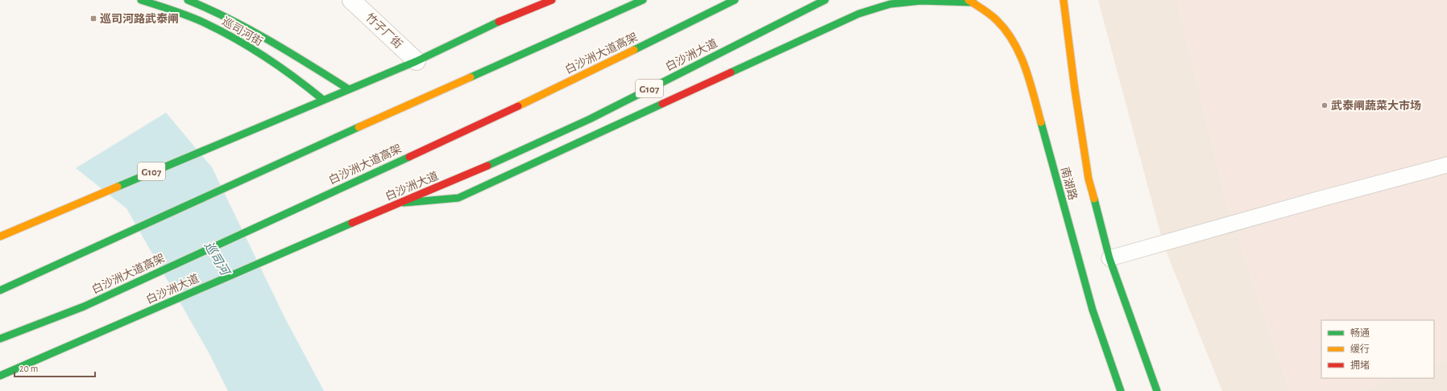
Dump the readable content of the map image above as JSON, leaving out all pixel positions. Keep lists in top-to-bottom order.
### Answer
{
  "streets": {
    "main road": [
      "巡司河街",
      "白沙洲大道高架",
      "白沙洲大道",
      "G107",
      "南湖路"
    ],
    "street": ["竹子厂街"]
  },
  "crossings": [
    ["竹子厂街", "G107"],
    ["巡司河街", "G107"]
  ],
  "water": ["巡司河"],
  "places": {
    "transit": ["巡司河路武泰闸"],
    "other": ["武泰闸蔬菜大市场"]
  },
  "legend": ["畅通", "缓行", "拥堵"],
  "scale_bar": "20 m"
}
